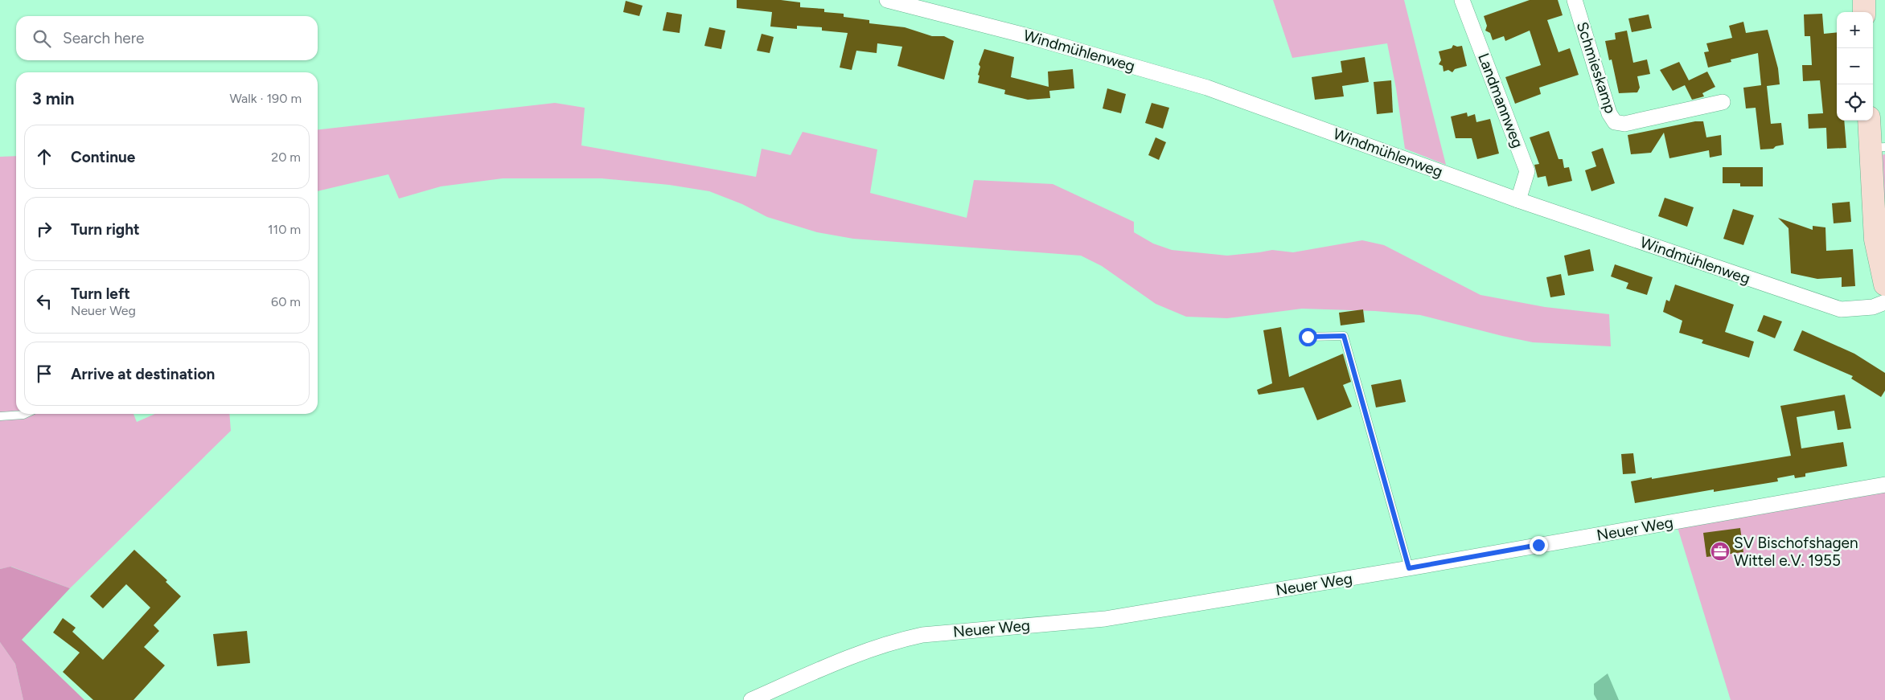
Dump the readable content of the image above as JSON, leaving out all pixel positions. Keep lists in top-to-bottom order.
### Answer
{
  "streets": {
    "street": [
      "Windmühlenweg",
      "Schmieskamp",
      "Landmannweg",
      "Neuer Weg"
    ]
  },
  "crossings": [
    ["Windmühlenweg", "Landmannweg"]
  ],
  "places": {
    "office": ["SV Bischofshagen Wittel e.V. 1955"]
  },
  "page": {
    "map_buttons": ["+", "−"],
    "search": "Search here",
    "heading": ["3 min", "Walk · 190 m"],
    "list": [
      ["Continue", "20 m"],
      ["Turn right", "110 m"],
      ["Turn left", "Neuer Weg", "60 m"],
      "Arrive at destination"
    ]
  }
}
